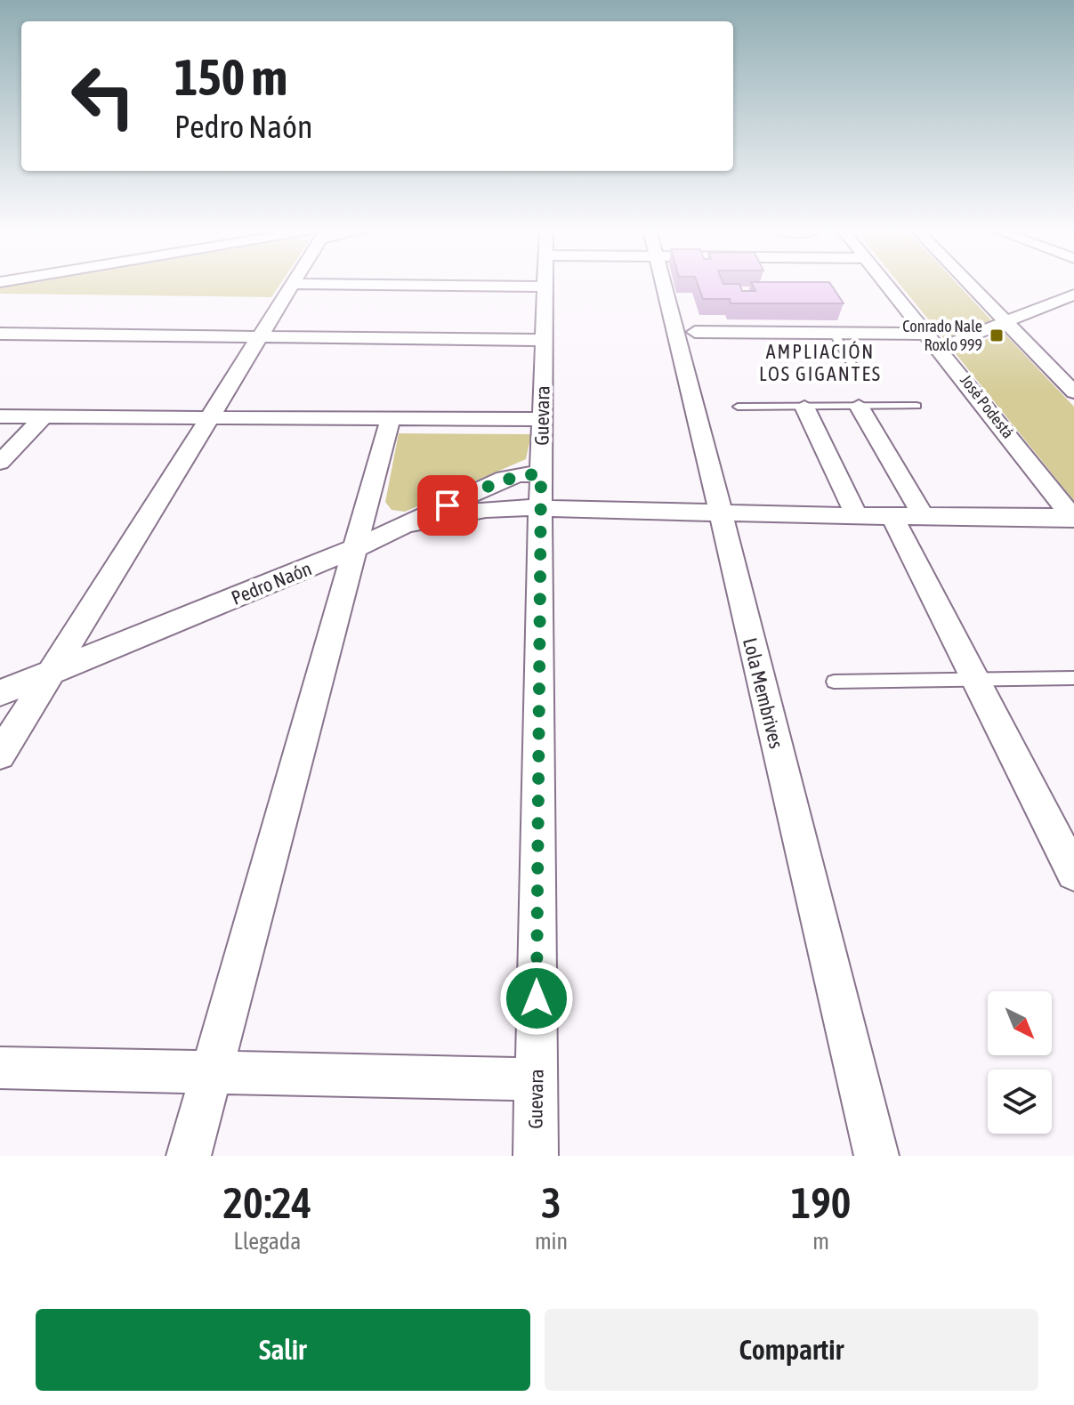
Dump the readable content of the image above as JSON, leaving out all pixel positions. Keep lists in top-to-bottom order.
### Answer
{
  "streets": {
    "street": [
      "José Podestá",
      "Guevara",
      "Pedro Naón",
      "Lola Membrives"
    ]
  },
  "crossings": [
    ["Guevara", "Pedro Naón"]
  ],
  "districts": ["AMPLIACIÓN LOS GIGANTES"],
  "places": {
    "transit": ["Conrado Nale Roxlo 999"]
  },
  "north": "bottom right",
  "page": {
    "turn": ["150 m", "Pedro Naón"],
    "eta": [
      "20:24",
      "Llegada",
      "3",
      "min",
      "190",
      "m"
    ],
    "buttons": ["Salir", "Compartir"]
  }
}
